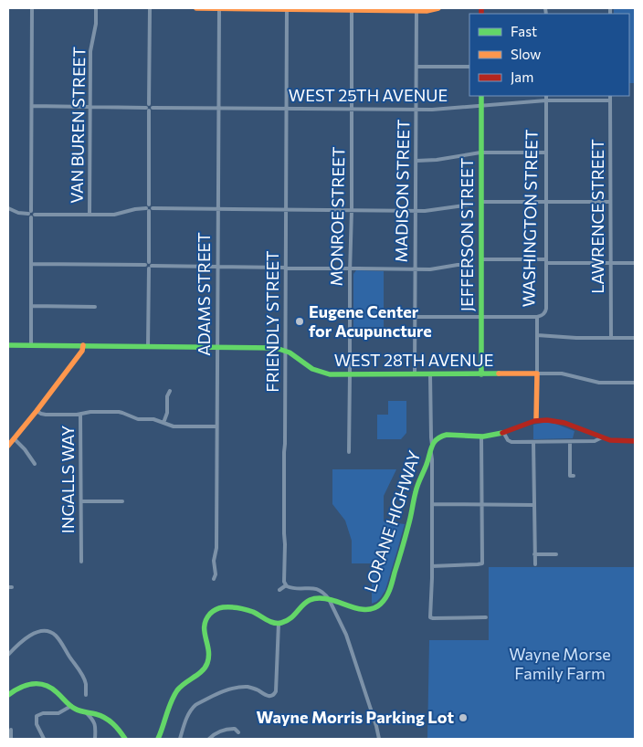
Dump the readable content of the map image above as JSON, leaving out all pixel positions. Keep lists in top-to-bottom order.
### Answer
{
  "streets": {
    "street": [
      "WEST 25TH AVENUE",
      "VAN BUREN STREET",
      "MADISON STREET",
      "MONROE STREET",
      "LAWRENCE STREET",
      "WASHINGTON STREET",
      "JEFFERSON STREET",
      "ADAMS STREET",
      "FRIENDLY STREET",
      "WEST 28TH AVENUE",
      "INGALLS WAY",
      "LORANE HIGHWAY"
    ]
  },
  "crossings": [
    ["WEST 25TH AVENUE", "VAN BUREN STREET"],
    ["WEST 25TH AVENUE", "MADISON STREET"],
    ["WEST 25TH AVENUE", "MONROE STREET"],
    ["WEST 25TH AVENUE", "LAWRENCE STREET"],
    ["WEST 25TH AVENUE", "WASHINGTON STREET"],
    ["WEST 25TH AVENUE", "JEFFERSON STREET"],
    ["WEST 25TH AVENUE", "ADAMS STREET"],
    ["WEST 25TH AVENUE", "FRIENDLY STREET"],
    ["MADISON STREET", "WEST 28TH AVENUE"],
    ["MONROE STREET", "WEST 28TH AVENUE"],
    ["WASHINGTON STREET", "WEST 28TH AVENUE"],
    ["WASHINGTON STREET", "LORANE HIGHWAY"],
    ["JEFFERSON STREET", "WEST 28TH AVENUE"],
    ["ADAMS STREET", "WEST 28TH AVENUE"],
    ["FRIENDLY STREET", "WEST 28TH AVENUE"]
  ],
  "parks": ["Wayne Morse Family Farm"],
  "places": ["Eugene Center for Acupuncture", "Wayne Morris Parking Lot"],
  "legend": ["Fast", "Slow", "Jam"]
}
